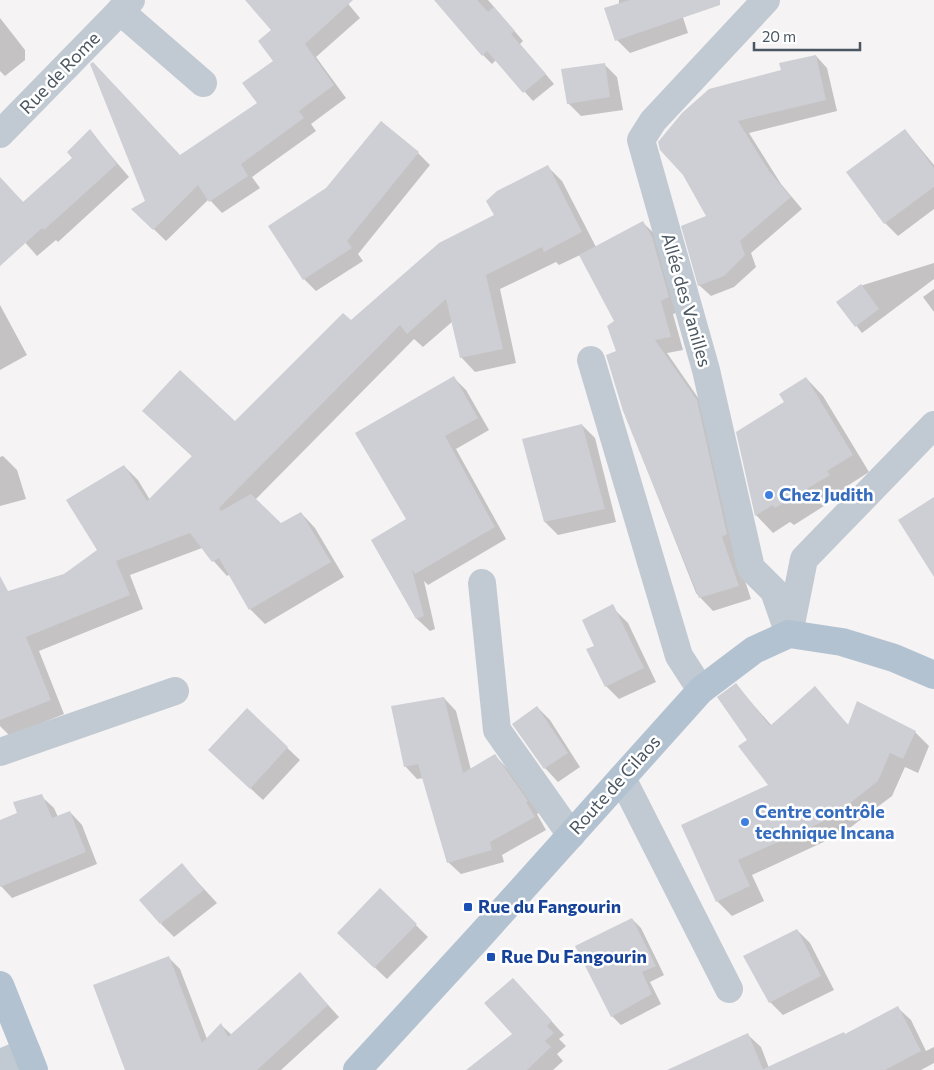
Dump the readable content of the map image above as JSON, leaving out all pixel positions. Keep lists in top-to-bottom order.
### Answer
{
  "streets": {
    "main road": ["Route de Cilaos"],
    "street": ["Rue de Rome", "Allée des Vanilles"]
  },
  "crossings": [
    ["Allée des Vanilles", "Route de Cilaos"]
  ],
  "places": {
    "other": ["Chez Judith", "Centre contrôle technique Incana"],
    "transit": ["Rue du Fangourin", "Rue Du Fangourin"]
  },
  "scale_bar": "20 m"
}
